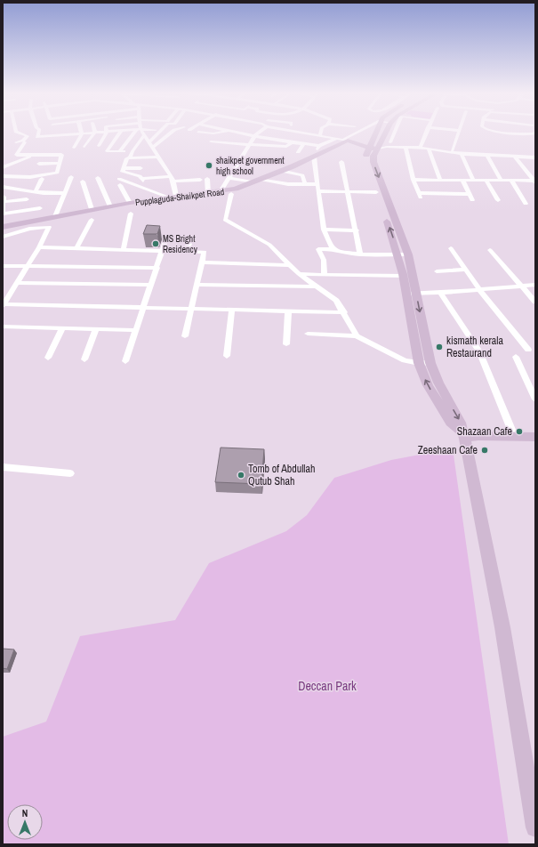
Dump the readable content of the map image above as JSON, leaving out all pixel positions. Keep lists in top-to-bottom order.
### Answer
{
  "streets": {
    "street": ["Pupplaguda-Shaikpet Road"]
  },
  "parks": ["Deccan Park"],
  "places": [
    "shaikpet government high school",
    "MS Bright Residency",
    "kismath kerala Restaurand",
    "Shazaan Cafe",
    "Zeeshaan Cafe",
    "Tomb of Abdullah Qutub Shah"
  ],
  "north": "top"
}
